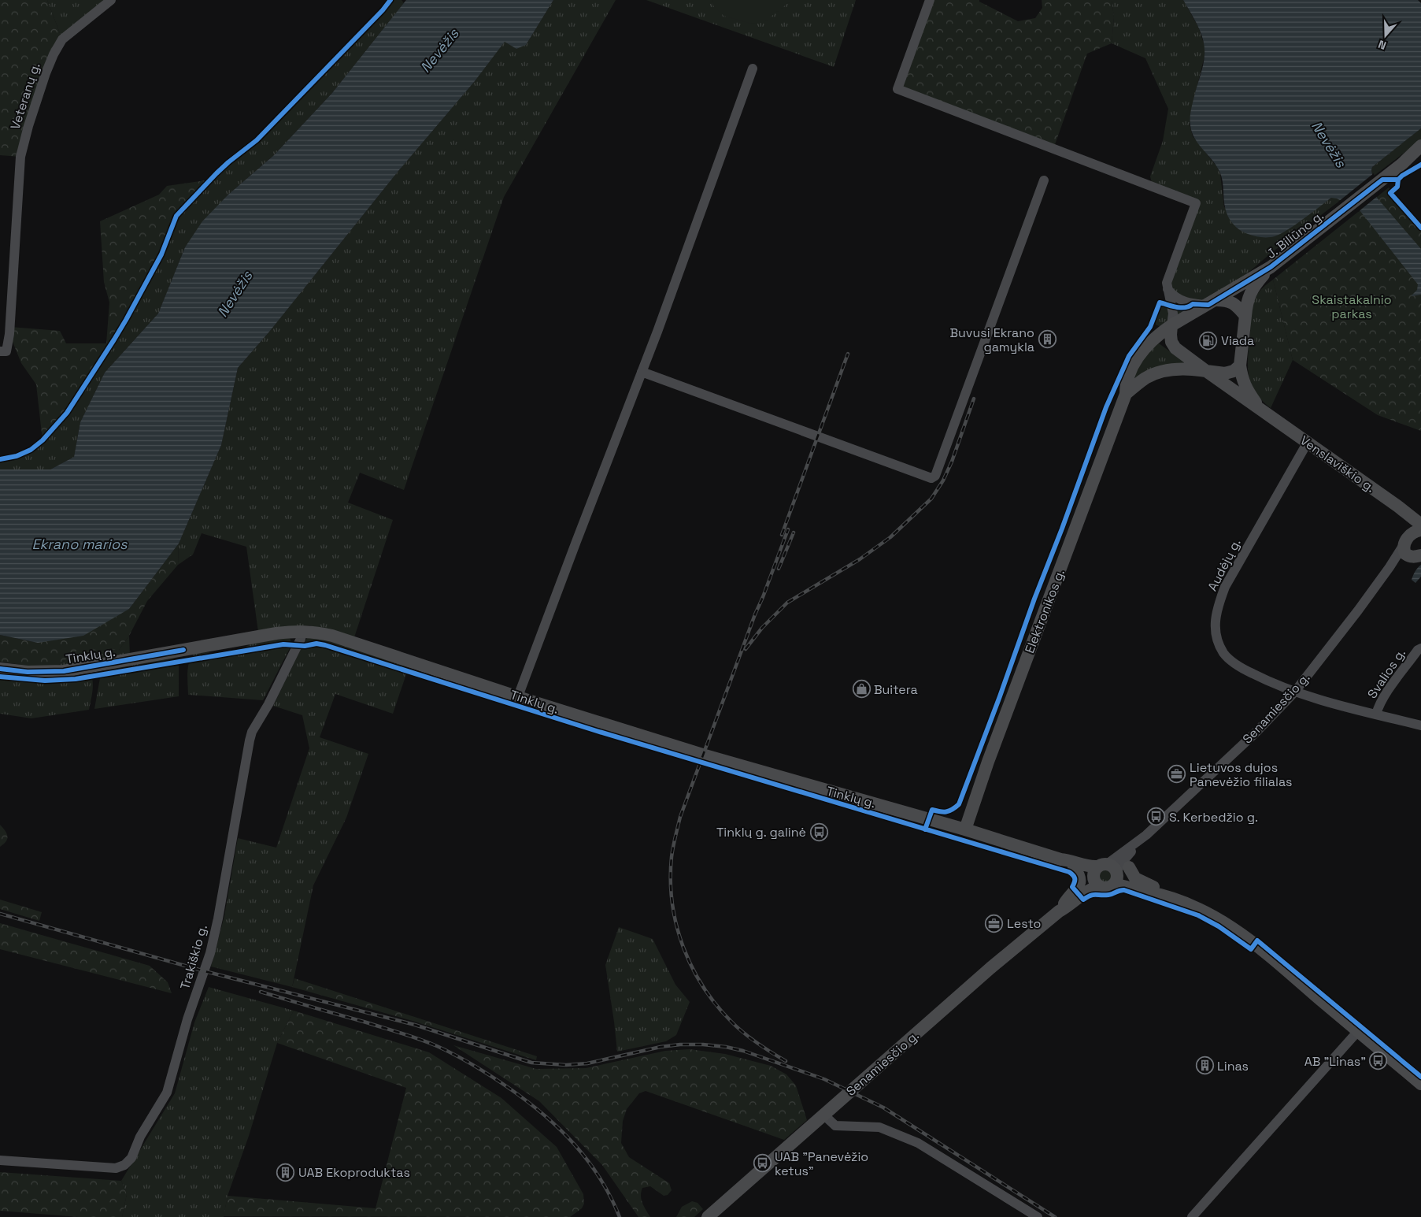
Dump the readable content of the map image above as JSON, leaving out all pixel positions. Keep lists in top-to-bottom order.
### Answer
{
  "streets": {
    "main road": [
      "J. Biliūno g.",
      "Venslaviškio g.",
      "Elektronikos g.",
      "Tinklų g.",
      "Senamiesčio g."
    ],
    "street": [
      "Veteranų g.",
      "Audėjų g.",
      "Svalios g.",
      "Trakiškio g."
    ]
  },
  "crossings": [
    ["J. Biliūno g.", "Venslaviškio g."],
    ["J. Biliūno g.", "Elektronikos g."],
    ["Venslaviškio g.", "Audėjų g."],
    ["Venslaviškio g.", "Elektronikos g."],
    ["Audėjų g.", "Svalios g."],
    ["Audėjų g.", "Senamiesčio g."],
    ["Elektronikos g.", "Tinklų g."],
    ["Tinklų g.", "Senamiesčio g."],
    ["Tinklų g.", "Trakiškio g."]
  ],
  "water": ["Nevėžis", "Ekrano marios"],
  "parks": ["Skaistakalnio parkas"],
  "places": {
    "building": ["Buvusi Ekrano gamykla", "Linas", "UAB Ekoproduktas"],
    "fuel station": ["Viada"],
    "shop": ["Buitera"],
    "office": ["Lietuvos dujos Panevėžio filialas", "Lesto"],
    "bus stop": [
      "S. Kerbedžio g.",
      "Tinklų g. galinė",
      "AB \"Linas\"",
      "UAB \"Panevėžio ketus\""
    ]
  },
  "north": "bottom"
}
